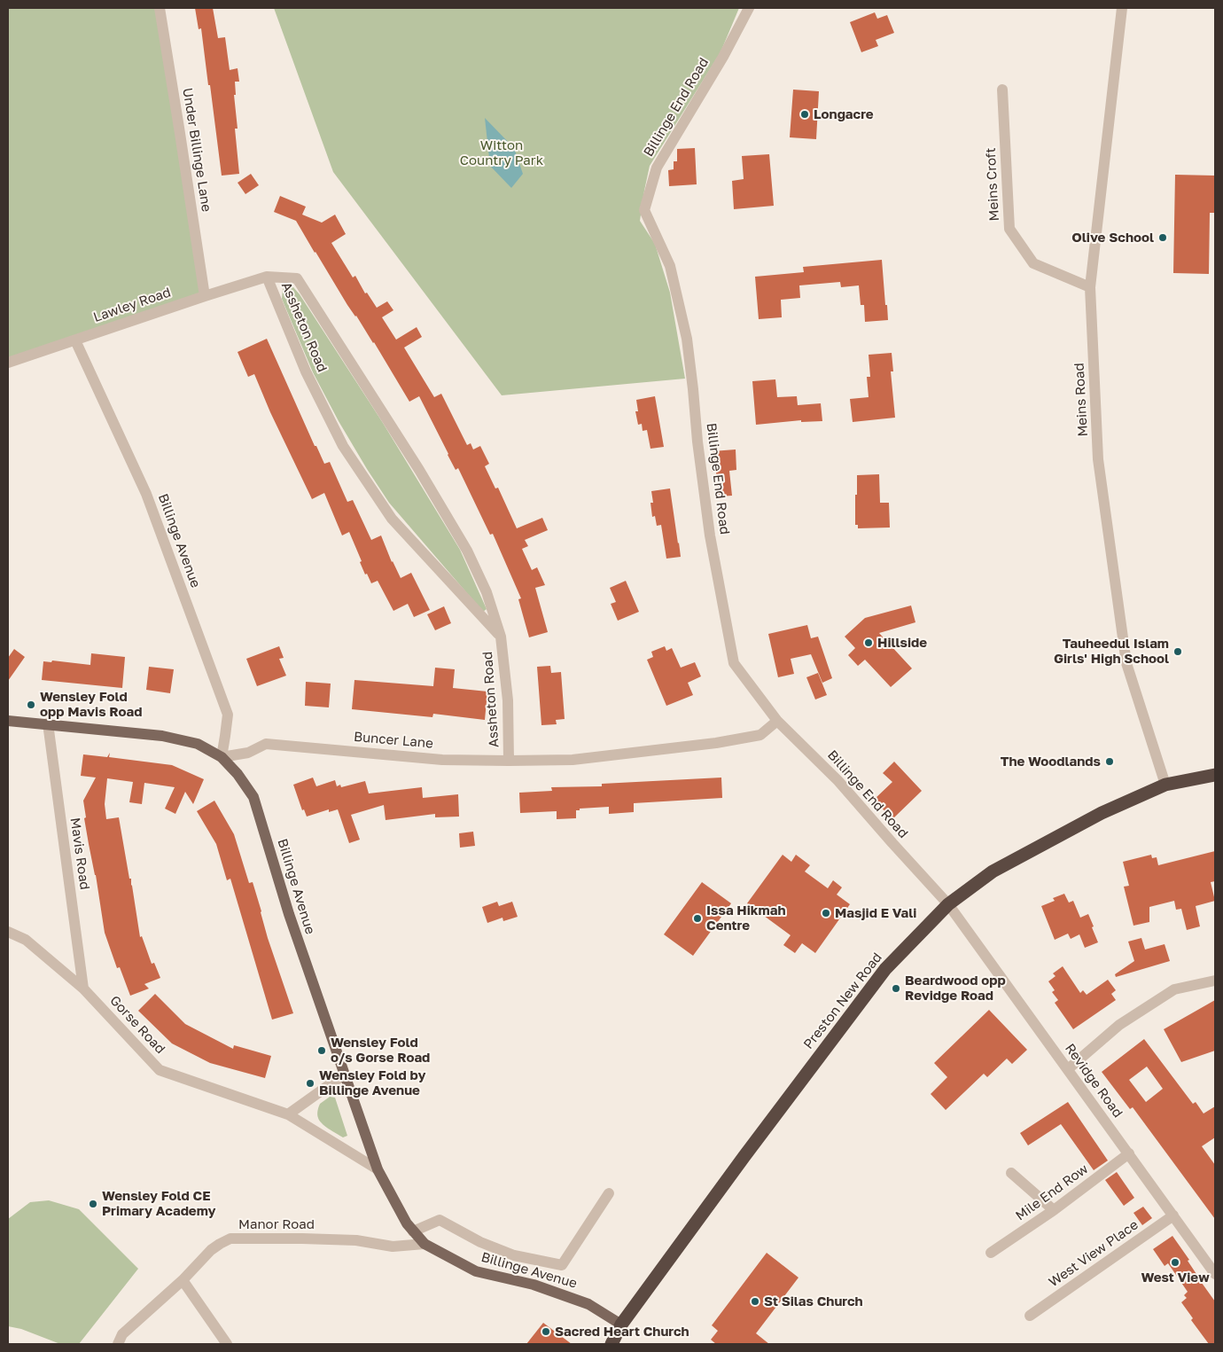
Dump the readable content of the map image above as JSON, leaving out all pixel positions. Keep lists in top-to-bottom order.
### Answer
{
  "streets": {
    "highway": ["Preston New Road"],
    "main road": ["Billinge Avenue"],
    "street": [
      "Billinge End Road",
      "Under Billinge Lane",
      "Meins Croft",
      "Lawley Road",
      "Assheton Road",
      "Meins Road",
      "Buncer Lane",
      "Mavis Road",
      "Gorse Road",
      "Revidge Road",
      "Mile End Row",
      "Manor Road",
      "West View Place"
    ]
  },
  "crossings": [
    ["Billinge End Road", "Buncer Lane"],
    ["Billinge End Road", "Preston New Road"],
    ["Billinge End Road", "Revidge Road"],
    ["Under Billinge Lane", "Lawley Road"],
    ["Meins Croft", "Meins Road"],
    ["Lawley Road", "Assheton Road"],
    ["Lawley Road", "Billinge Avenue"],
    ["Assheton Road", "Buncer Lane"],
    ["Meins Road", "Preston New Road"],
    ["Billinge Avenue", "Buncer Lane"],
    ["Billinge Avenue", "Preston New Road"],
    ["Billinge Avenue", "Gorse Road"],
    ["Billinge Avenue", "Manor Road"],
    ["Mavis Road", "Gorse Road"],
    ["Preston New Road", "Revidge Road"],
    ["Revidge Road", "Mile End Row"],
    ["Revidge Road", "West View Place"]
  ],
  "parks": ["Witton Country Park"],
  "places": [
    "Longacre",
    "Olive School",
    "Hillside",
    "Tauheedul Islam Girls' High School",
    "Wensley Fold opp Mavis Road",
    "The Woodlands",
    "Masjid E Vali",
    "Issa Hikmah Centre",
    "Beardwood opp Revidge Road",
    "Wensley Fold o/s Gorse Road",
    "Wensley Fold by Billinge Avenue",
    "Wensley Fold CE Primary Academy",
    "West View",
    "St Silas Church",
    "Sacred Heart Church"
  ]
}
